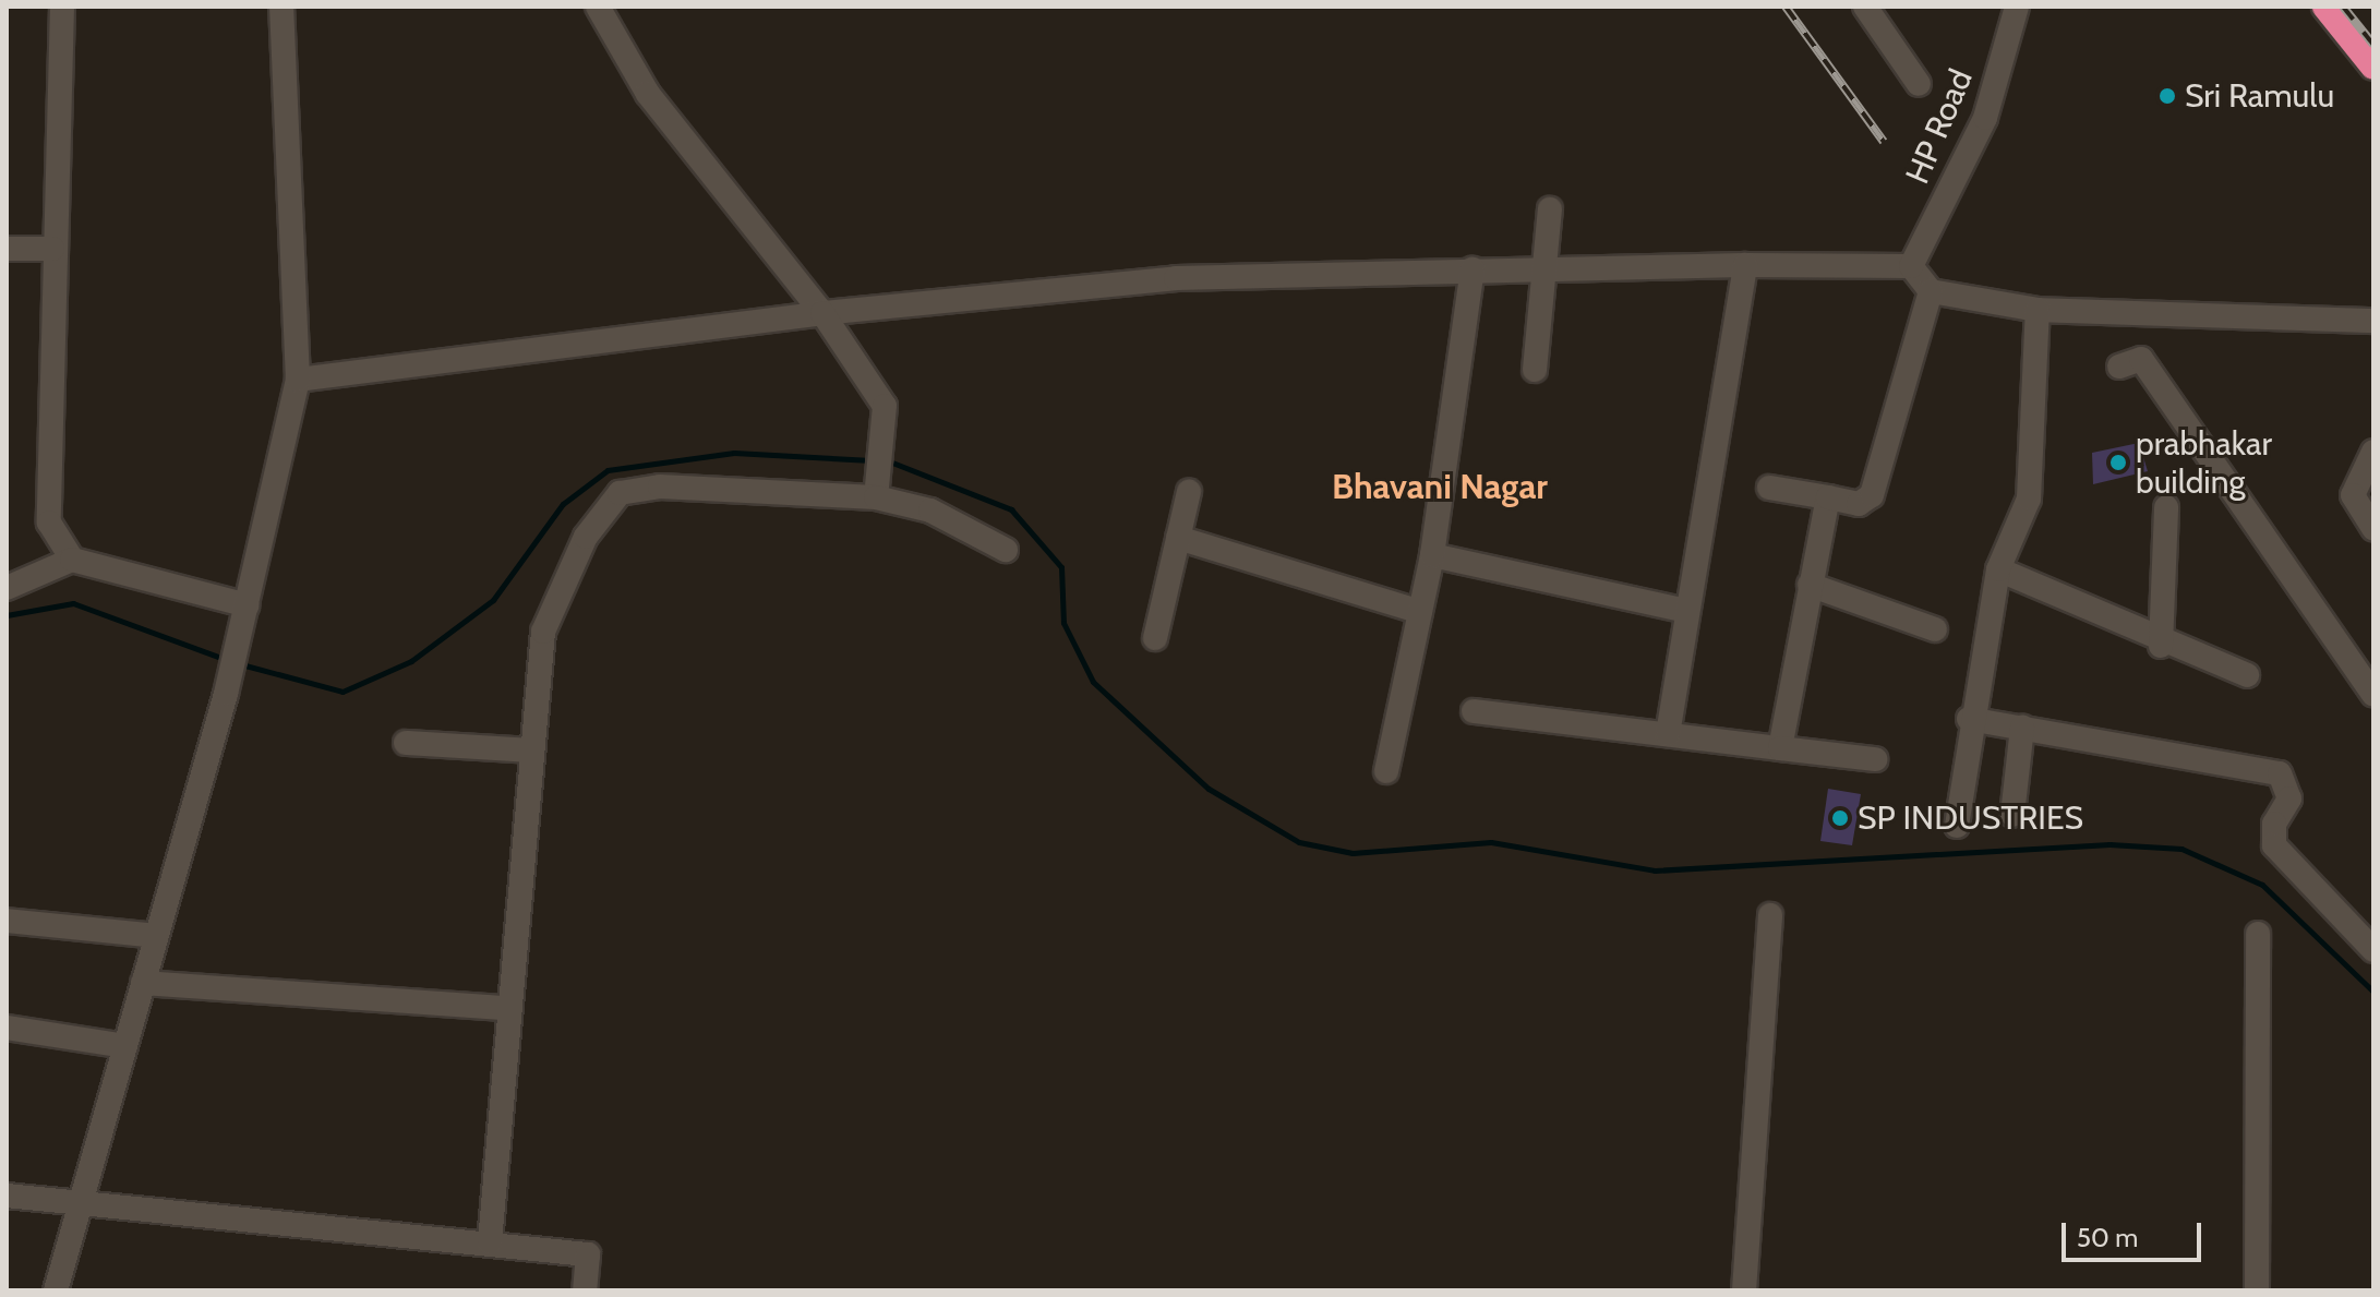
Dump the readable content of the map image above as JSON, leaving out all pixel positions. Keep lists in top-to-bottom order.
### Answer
{
  "streets": {
    "street": ["HP Road"]
  },
  "districts": ["Bhavani Nagar"],
  "places": ["Sri Ramulu", "prabhakar building", "SP INDUSTRIES"],
  "scale_bar": "50 m"
}
